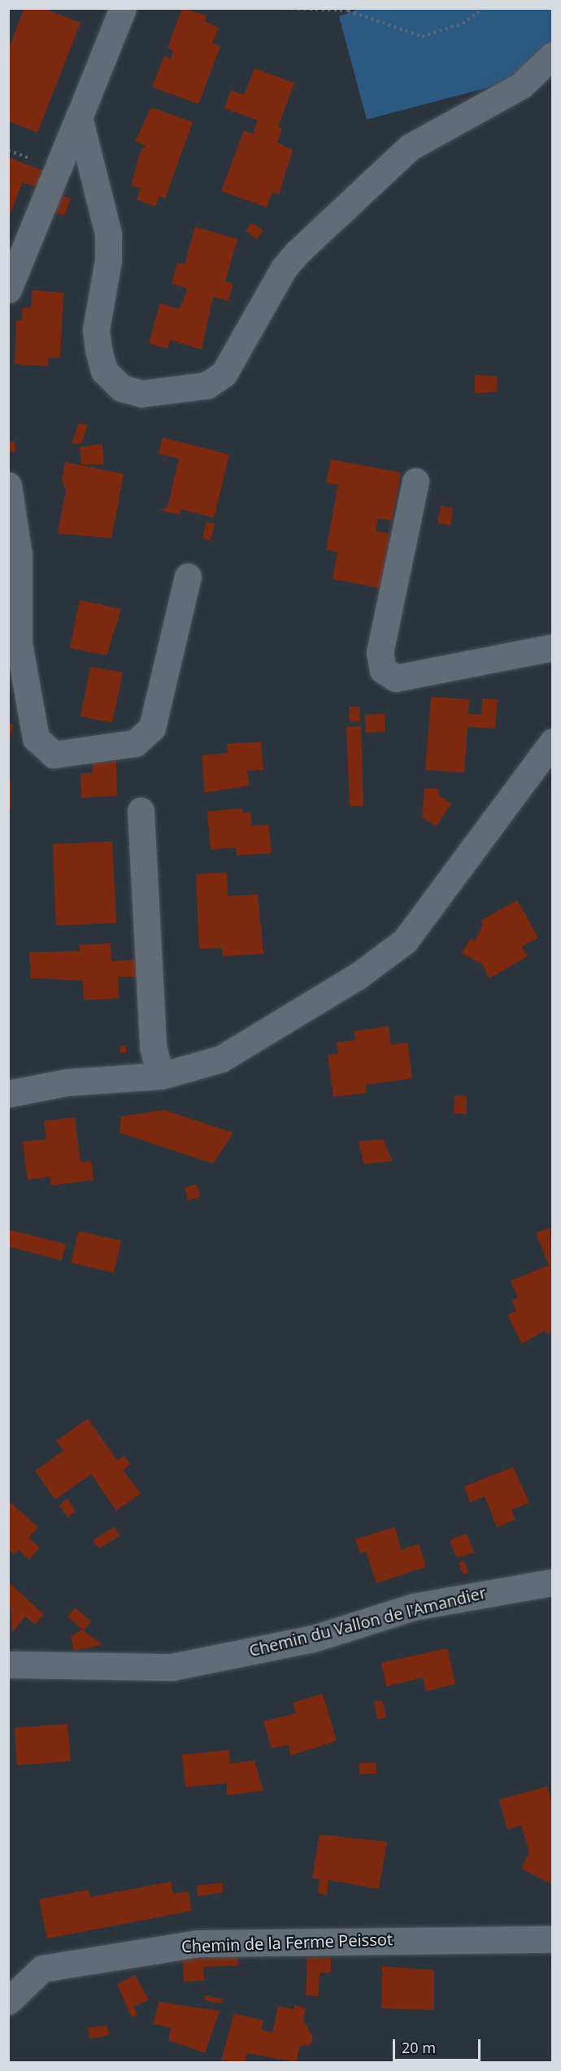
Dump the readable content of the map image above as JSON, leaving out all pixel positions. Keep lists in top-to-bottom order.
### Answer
{
  "streets": {
    "street": ["Chemin du Vallon de l'Amandier", "Chemin de la Ferme Peissot"]
  },
  "scale_bar": "20 m"
}
